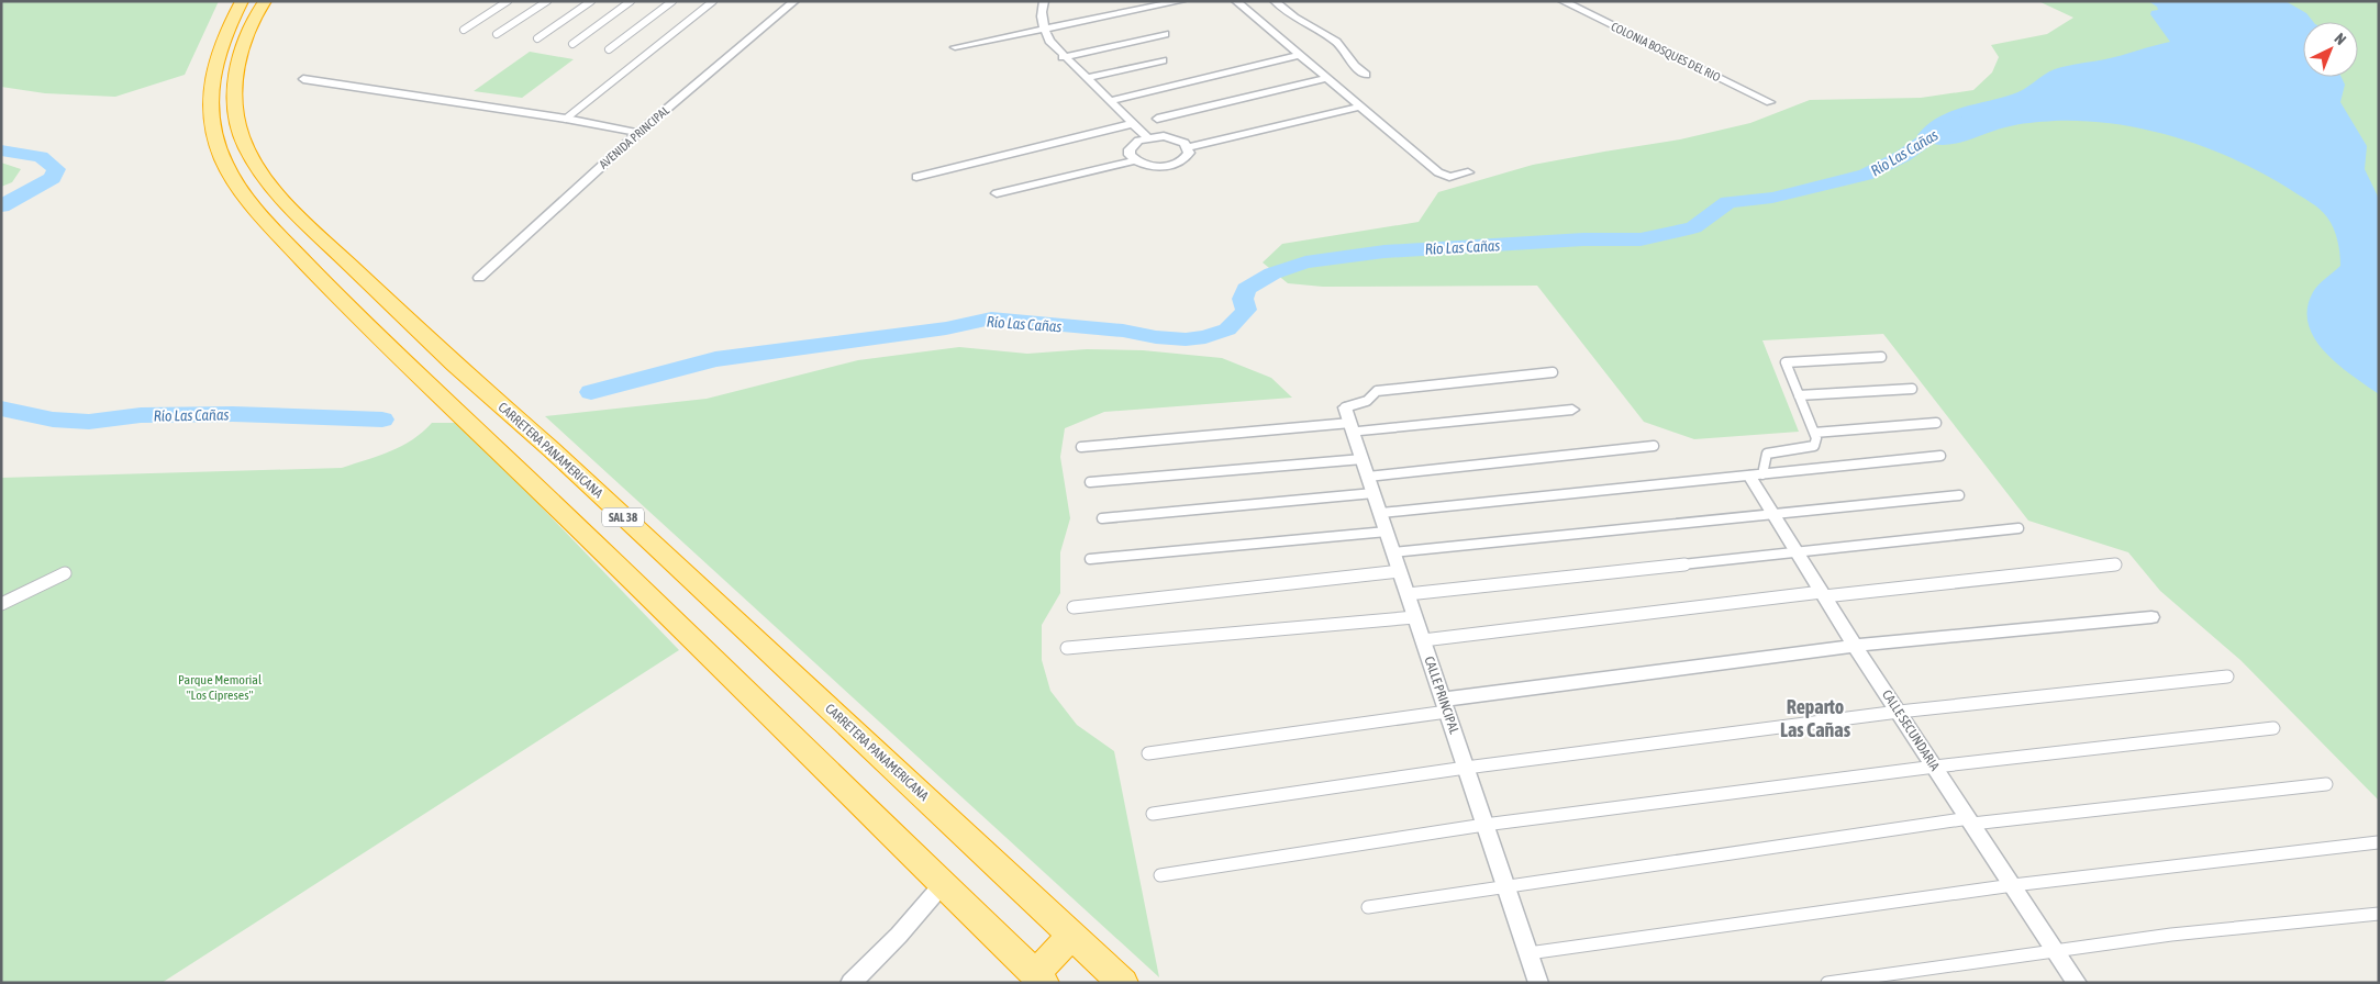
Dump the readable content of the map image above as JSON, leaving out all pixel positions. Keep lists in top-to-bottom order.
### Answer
{
  "streets": {
    "highway": ["CARRETERA PANAMERICANA", "SAL 38"],
    "street": [
      "COLONIA BOSQUES DEL RIO",
      "AVENIDA PRINCIPAL",
      "CALLE PRINCIPAL",
      "CALLE SECUNDARIA"
    ]
  },
  "districts": ["Reparto Las Cañas"],
  "water": ["Río Las Cañas"],
  "parks": ["Parque Memorial \"Los Cipreses\""],
  "north": "top right"
}
